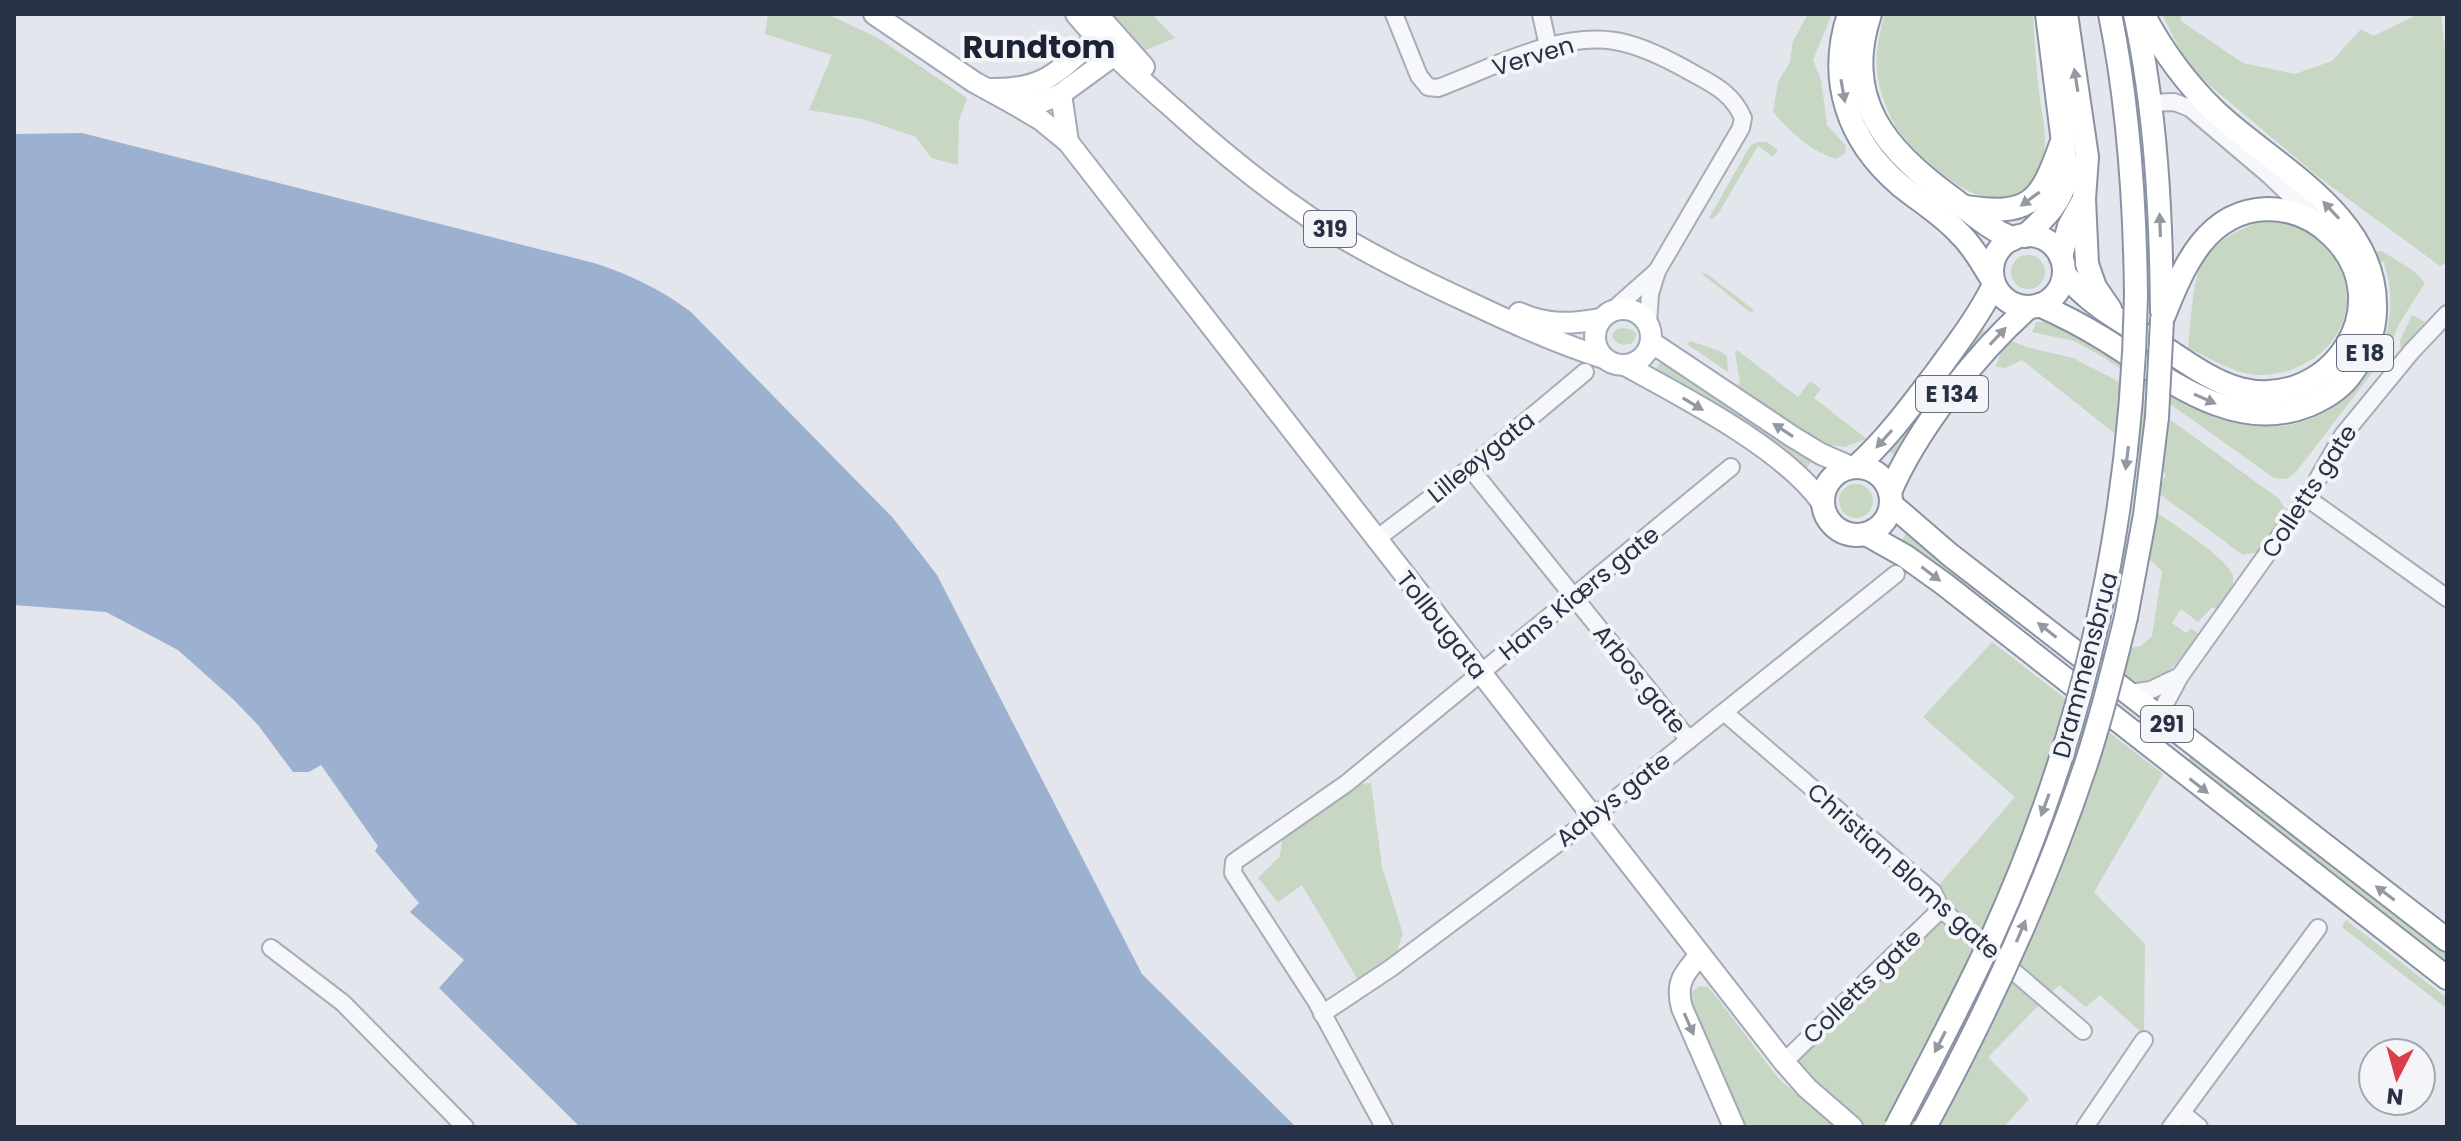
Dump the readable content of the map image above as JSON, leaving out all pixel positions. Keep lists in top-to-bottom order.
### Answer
{
  "streets": {
    "highway": [
      "E 18",
      "E 134",
      "Drammensbrua",
      "291"
    ],
    "main road": ["319", "Tollbugata"],
    "street": [
      "Verven",
      "Lilleøygata",
      "Colletts gate",
      "Hans Kiærs gate",
      "Arbos gate",
      "Aabys gate",
      "Christian Bloms gate"
    ]
  },
  "crossings": [
    ["319", "E 134"],
    ["319", "291"],
    ["E 18", "E 134"],
    ["E 18", "Drammensbrua"],
    ["E 134", "291"],
    ["Lilleøygata", "Tollbugata"],
    ["Lilleøygata", "Arbos gate"],
    ["Colletts gate", "Tollbugata"],
    ["Colletts gate", "291"],
    ["Colletts gate", "Christian Bloms gate"],
    ["Hans Kiærs gate", "Tollbugata"],
    ["Hans Kiærs gate", "Arbos gate"],
    ["Hans Kiærs gate", "Aabys gate"],
    ["Tollbugata", "Aabys gate"],
    ["Arbos gate", "Aabys gate"],
    ["Aabys gate", "Christian Bloms gate"]
  ],
  "districts": ["Rundtom"],
  "north": "bottom"
}
